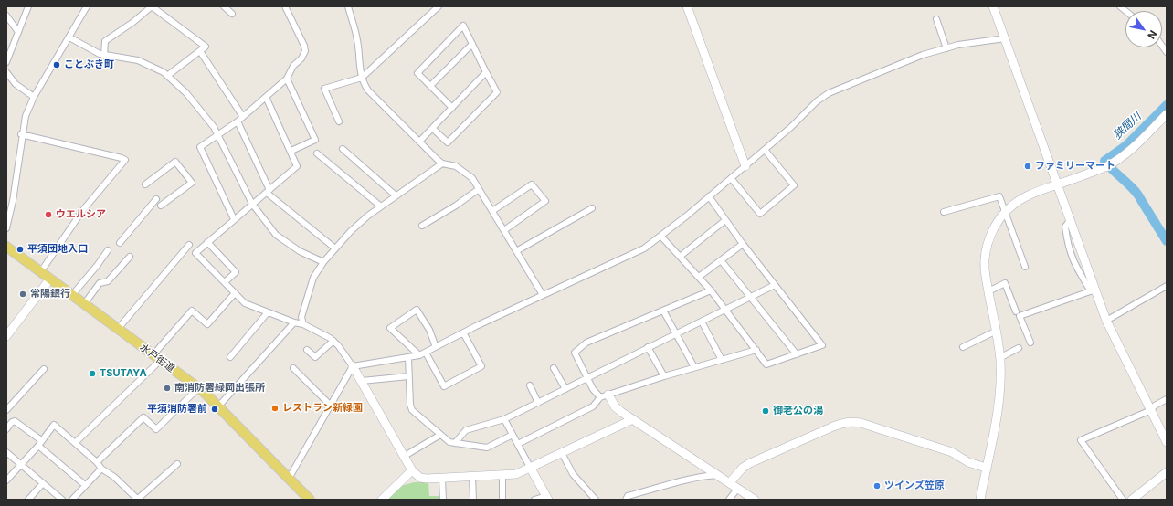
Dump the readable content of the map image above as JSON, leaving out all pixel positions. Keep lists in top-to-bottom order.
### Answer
{
  "streets": {
    "main road": ["水戸街道"]
  },
  "water": ["狭間川"],
  "places": [
    "ことぶき町",
    "ファミリーマート",
    "ウエルシア",
    "平須団地入口",
    "常陽銀行",
    "TSUTAYA",
    "南消防署緑岡出張所",
    "レストラン新緑園",
    "平須消防署前",
    "御老公の湯",
    "ツインズ笠原"
  ],
  "north": "bottom right"
}
